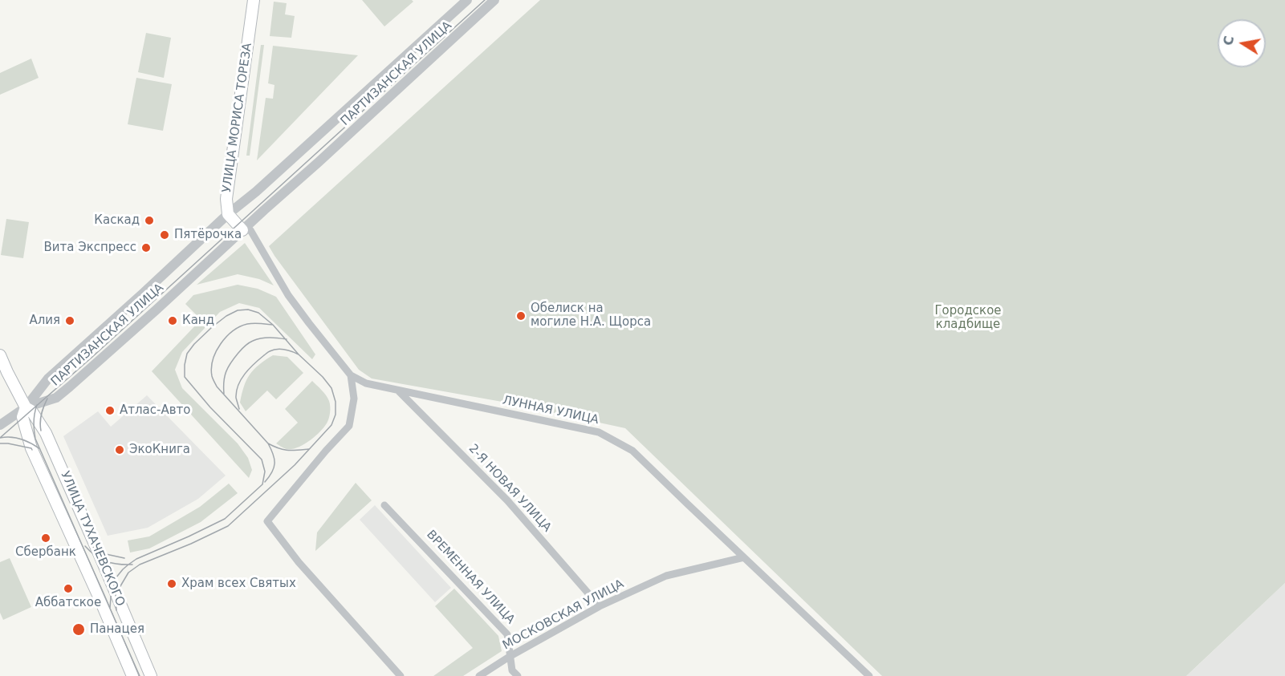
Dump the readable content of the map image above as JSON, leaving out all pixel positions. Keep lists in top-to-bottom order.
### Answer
{
  "streets": {
    "main road": ["УЛИЦА МОРИСА ТОРЕЗА", "УЛИЦА ТУХАЧЕВСКОГО"],
    "street": [
      "ПАРТИЗАНСКАЯ УЛИЦА",
      "ЛУННАЯ УЛИЦА",
      "2-Я НОВАЯ УЛИЦА",
      "ВРЕМЕННАЯ УЛИЦА",
      "МОСКОВСКАЯ УЛИЦА"
    ]
  },
  "crossings": [
    ["ПАРТИЗАНСКАЯ УЛИЦА", "УЛИЦА МОРИСА ТОРЕЗА"],
    ["ПАРТИЗАНСКАЯ УЛИЦА", "ЛУННАЯ УЛИЦА"],
    ["ПАРТИЗАНСКАЯ УЛИЦА", "УЛИЦА ТУХАЧЕВСКОГО"],
    ["ЛУННАЯ УЛИЦА", "2-Я НОВАЯ УЛИЦА"],
    ["ЛУННАЯ УЛИЦА", "МОСКОВСКАЯ УЛИЦА"],
    ["2-Я НОВАЯ УЛИЦА", "МОСКОВСКАЯ УЛИЦА"],
    ["ВРЕМЕННАЯ УЛИЦА", "МОСКОВСКАЯ УЛИЦА"]
  ],
  "parks": ["Городское кладбище"],
  "places": [
    "Каскад",
    "Пятёрочка",
    "Вита Экспресс",
    "Обелиск на могиле Н.А. Щорса",
    "Алия",
    "Канд",
    "Атлас-Авто",
    "ЭкоКнига",
    "Сбербанк",
    "Храм всех Святых",
    "Аббатское",
    "Панацея"
  ],
  "north": "left"
}
